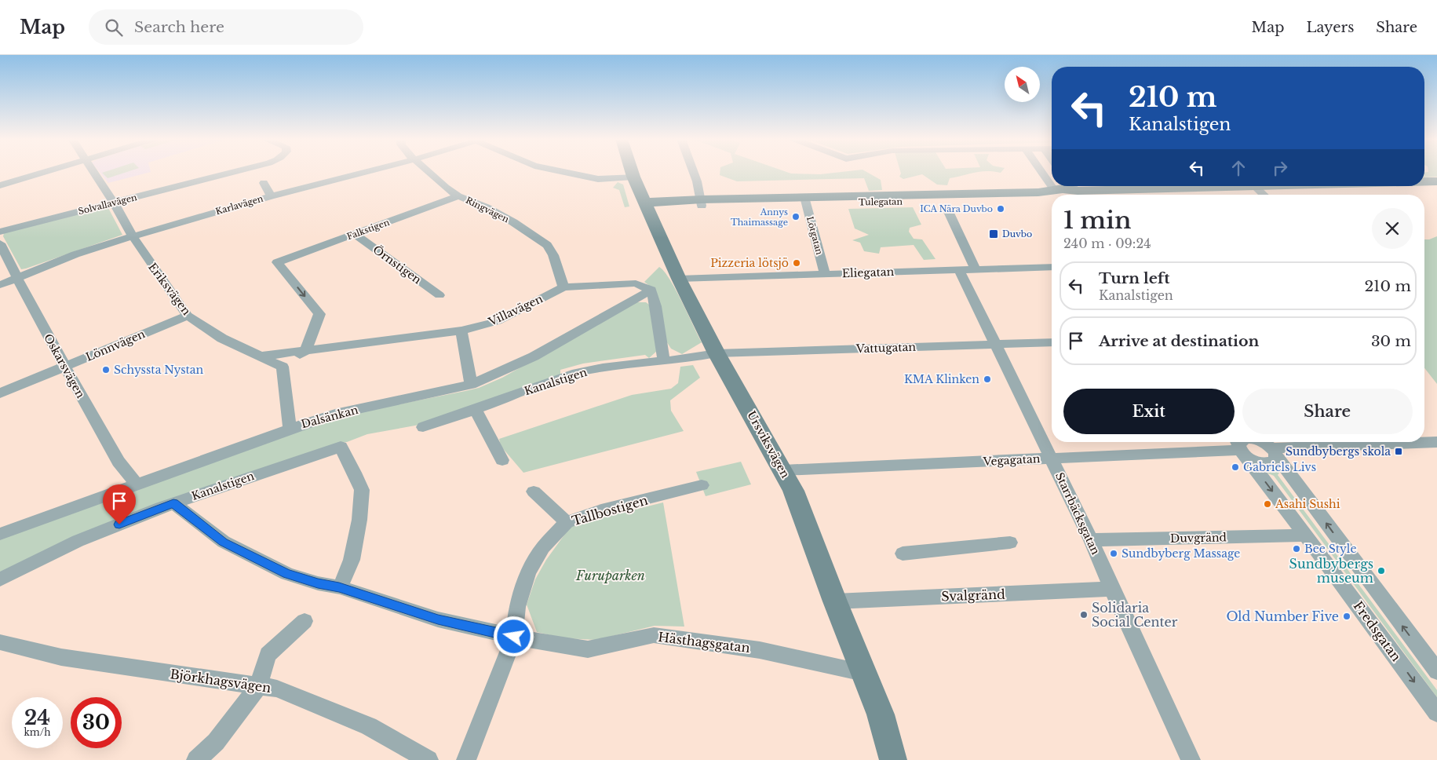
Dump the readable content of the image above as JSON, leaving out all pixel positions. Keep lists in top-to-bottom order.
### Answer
{
  "streets": {
    "street": [
      "Tulegatan",
      "Solvallavägen",
      "Karlavägen",
      "Ringvägen",
      "Falkstigen",
      "Lötgatan",
      "Örnstigen",
      "Eliegatan",
      "Eriksvägen",
      "Villavägen",
      "Lönnvägen",
      "Vattugatan",
      "Oskarsvägen",
      "Kanalstigen",
      "Dalsänkan",
      "Ursviksvägen",
      "Vegagatan",
      "Tallbostigen",
      "Starrbäcksgatan",
      "Duvgränd",
      "Svalgränd",
      "Fredsgatan",
      "Hästhagsgatan",
      "Björkhagsvägen"
    ]
  },
  "crossings": [
    ["Tulegatan", "Lötgatan"],
    ["Tulegatan", "Ursviksvägen"],
    ["Solvallavägen", "Eriksvägen"],
    ["Karlavägen", "Eriksvägen"],
    ["Karlavägen", "Oskarsvägen"],
    ["Ringvägen", "Falkstigen"],
    ["Ringvägen", "Villavägen"],
    ["Falkstigen", "Örnstigen"],
    ["Falkstigen", "Villavägen"],
    ["Lötgatan", "Eliegatan"],
    ["Eliegatan", "Ursviksvägen"],
    ["Eliegatan", "Starrbäcksgatan"],
    ["Eriksvägen", "Villavägen"],
    ["Eriksvägen", "Lönnvägen"],
    ["Villavägen", "Dalsänkan"],
    ["Lönnvägen", "Oskarsvägen"],
    ["Vattugatan", "Kanalstigen"],
    ["Vattugatan", "Ursviksvägen"],
    ["Vattugatan", "Starrbäcksgatan"],
    ["Oskarsvägen", "Dalsänkan"],
    ["Kanalstigen", "Ursviksvägen"],
    ["Kanalstigen", "Hästhagsgatan"],
    ["Ursviksvägen", "Vegagatan"],
    ["Ursviksvägen", "Svalgränd"],
    ["Ursviksvägen", "Hästhagsgatan"],
    ["Vegagatan", "Starrbäcksgatan"],
    ["Vegagatan", "Fredsgatan"],
    ["Tallbostigen", "Hästhagsgatan"],
    ["Starrbäcksgatan", "Duvgränd"],
    ["Starrbäcksgatan", "Svalgränd"],
    ["Duvgränd", "Fredsgatan"]
  ],
  "parks": ["Furuparken"],
  "places": {
    "other": [
      "ICA Nära Duvbo",
      "Annys Thaimassage",
      "Pizzeria lötsjö",
      "Schyssta Nystan",
      "KMA Klinken",
      "Gabriels Livs",
      "Asahi Sushi",
      "Bee Style",
      "Sundbyberg Massage",
      "Sundbybergs museum",
      "Solidaria Social Center",
      "Old Number Five"
    ],
    "transit": ["Duvbo", "Sundbybergs skola"]
  },
  "north": "top left",
  "page": {
    "header": "Map",
    "search": "Search here",
    "nav": ["Map", "Layers", "Share"],
    "turn": ["210 m", "Kanalstigen"],
    "heading": ["1 min", "240 m · 09:24"],
    "list": [
      {
        "name": "Turn left",
        "note": "Kanalstigen",
        "value": "210 m"
      },
      {
        "name": "Arrive at destination",
        "value": "30 m"
      }
    ],
    "buttons": ["Exit", "Share"],
    "speed": "24 km/h",
    "limit": "30"
  }
}
